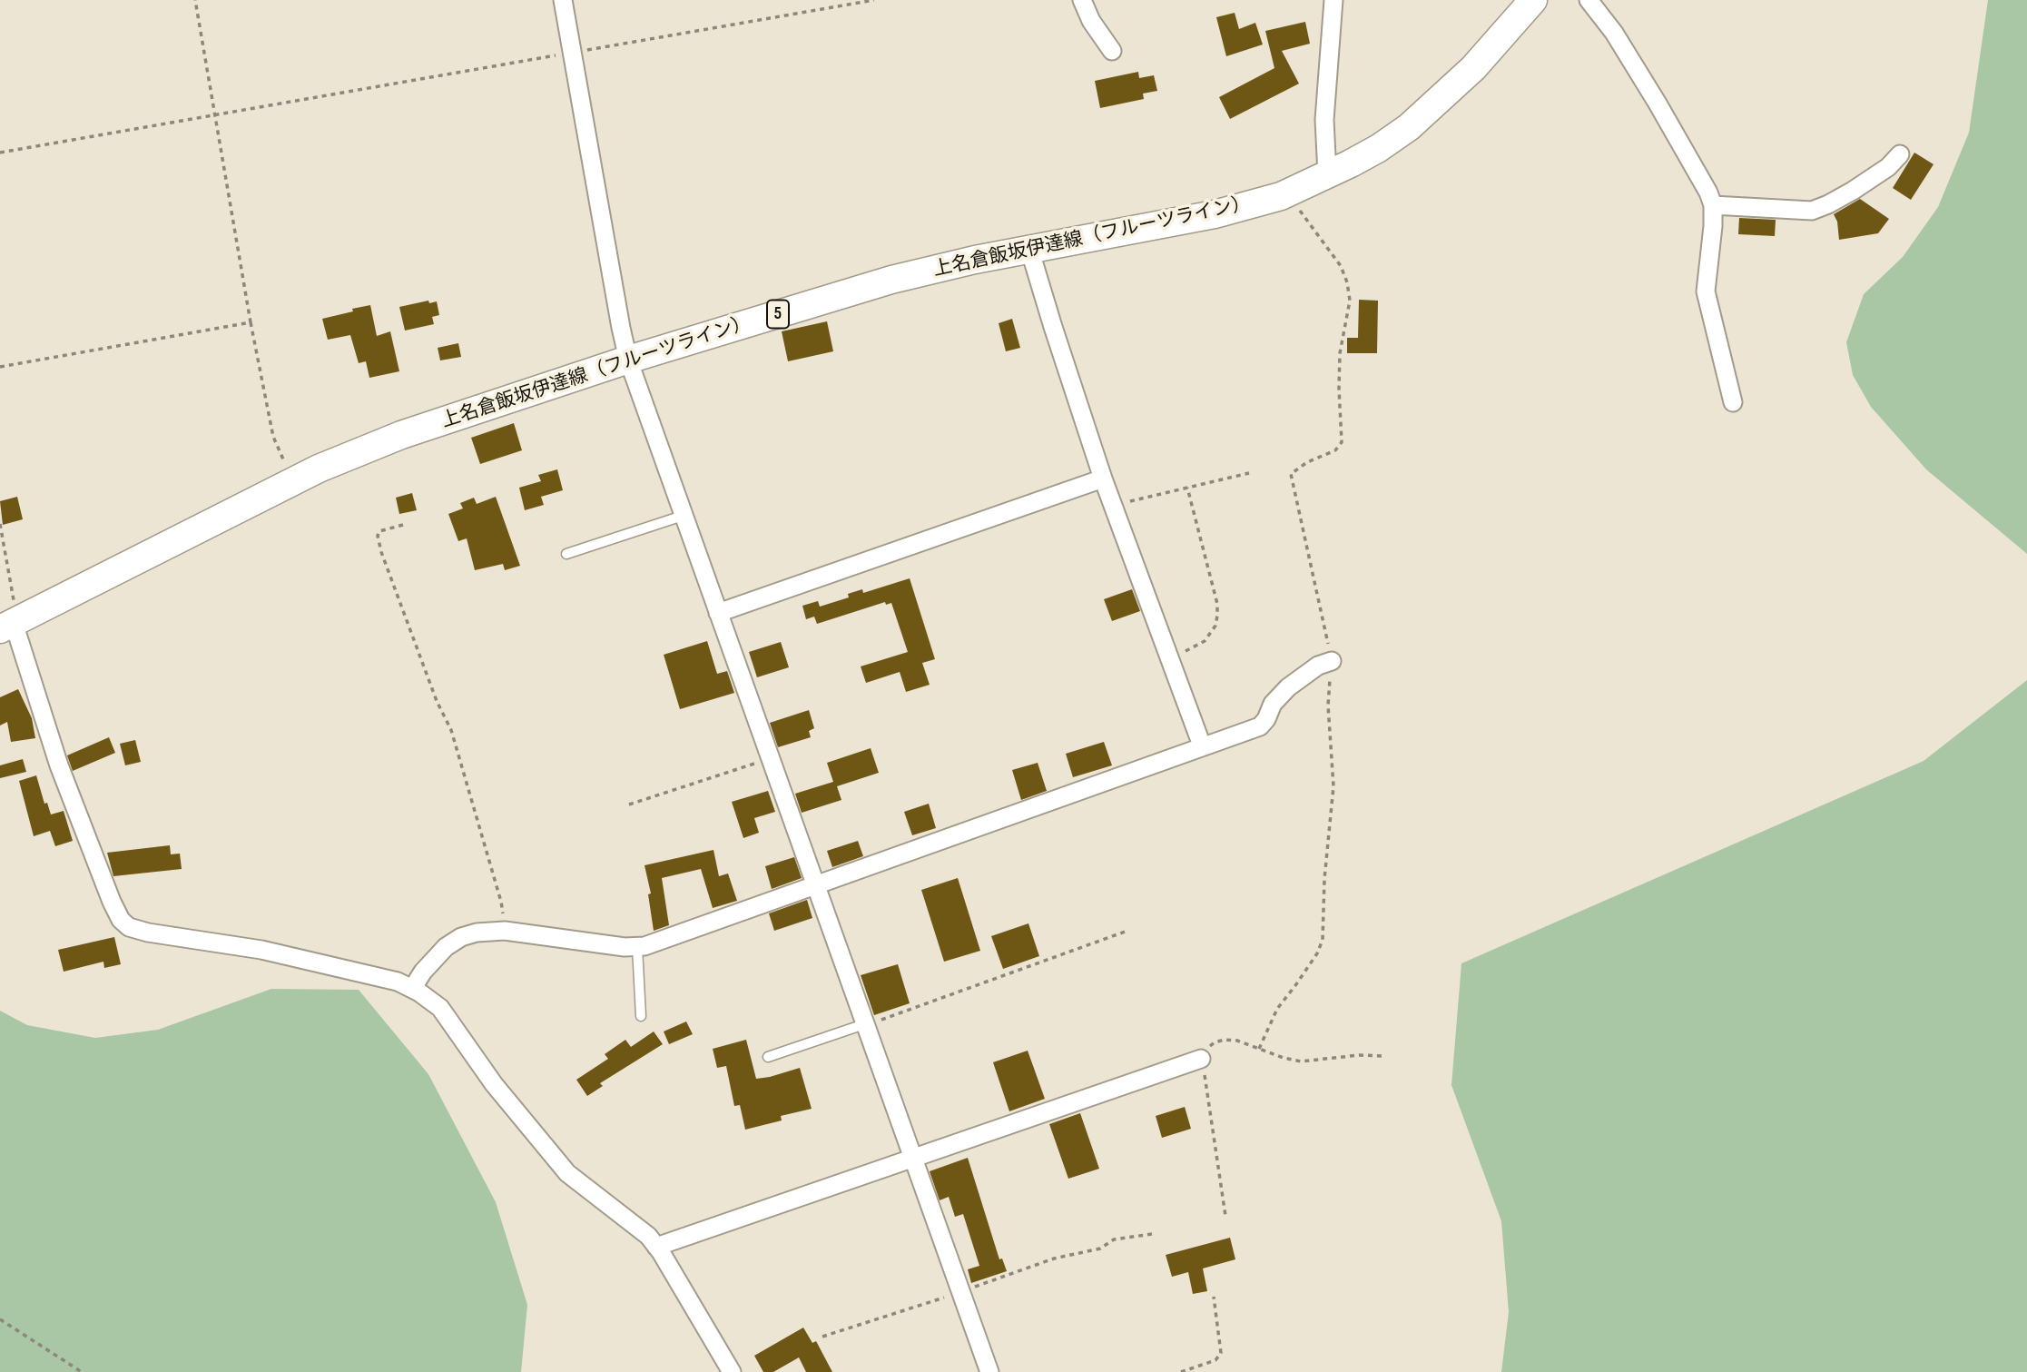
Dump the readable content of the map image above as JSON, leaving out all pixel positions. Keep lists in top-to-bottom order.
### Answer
{
  "streets": {
    "main road": ["上名倉飯坂伊達線（フルーツライン）", "5"]
  }
}
